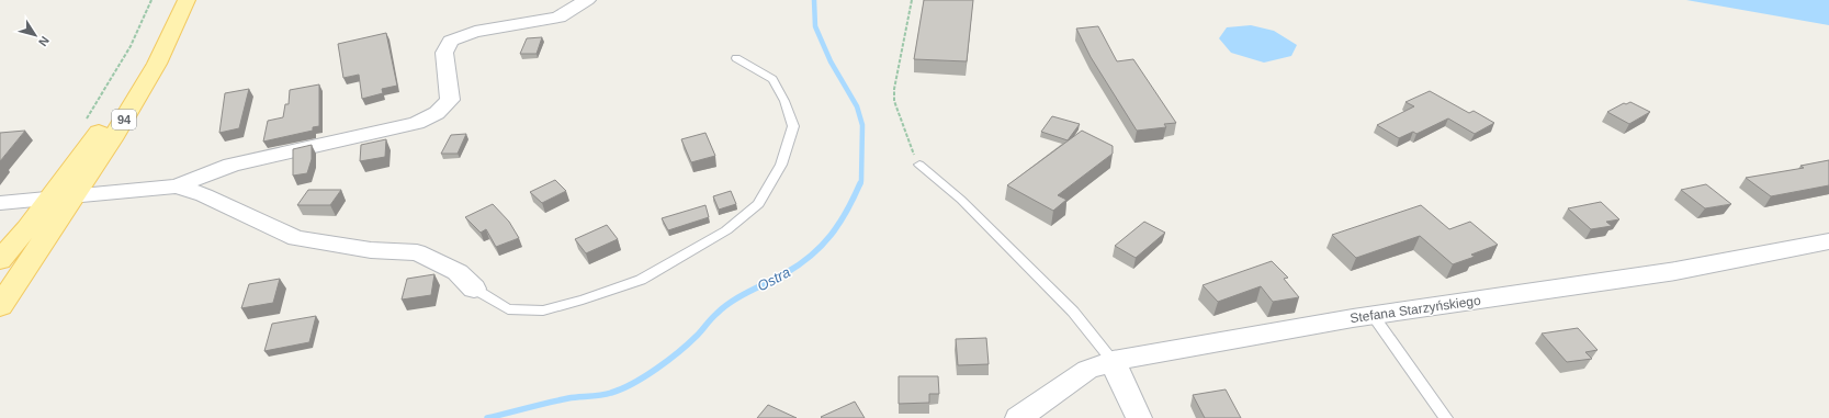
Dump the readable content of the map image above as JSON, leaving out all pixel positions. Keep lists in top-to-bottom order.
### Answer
{
  "streets": {
    "main road": ["94"],
    "street": ["Stefana Starzyńskiego"]
  },
  "water": ["Ostra"],
  "north": "bottom right"
}
